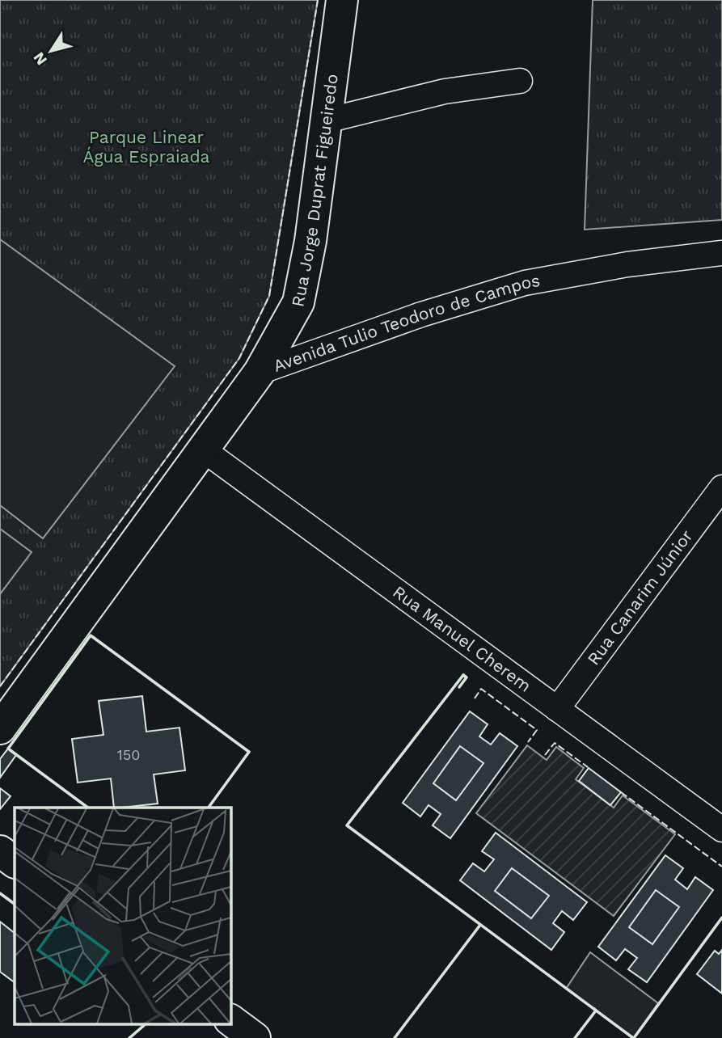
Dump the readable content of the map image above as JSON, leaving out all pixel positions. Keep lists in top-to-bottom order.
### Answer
{
  "streets": {
    "street": [
      "Rua Jorge Duprat Figueiredo",
      "Avenida Tulio Teodoro de Campos",
      "Rua Canarim Júnior",
      "Rua Manuel Cherem"
    ]
  },
  "crossings": [
    ["Rua Jorge Duprat Figueiredo", "Avenida Tulio Teodoro de Campos"],
    ["Avenida Tulio Teodoro de Campos", "Rua Manuel Cherem"],
    ["Rua Canarim Júnior", "Rua Manuel Cherem"]
  ],
  "parks": ["Parque Linear Água Espraiada"],
  "house_numbers": ["150"],
  "north": "bottom left"
}
